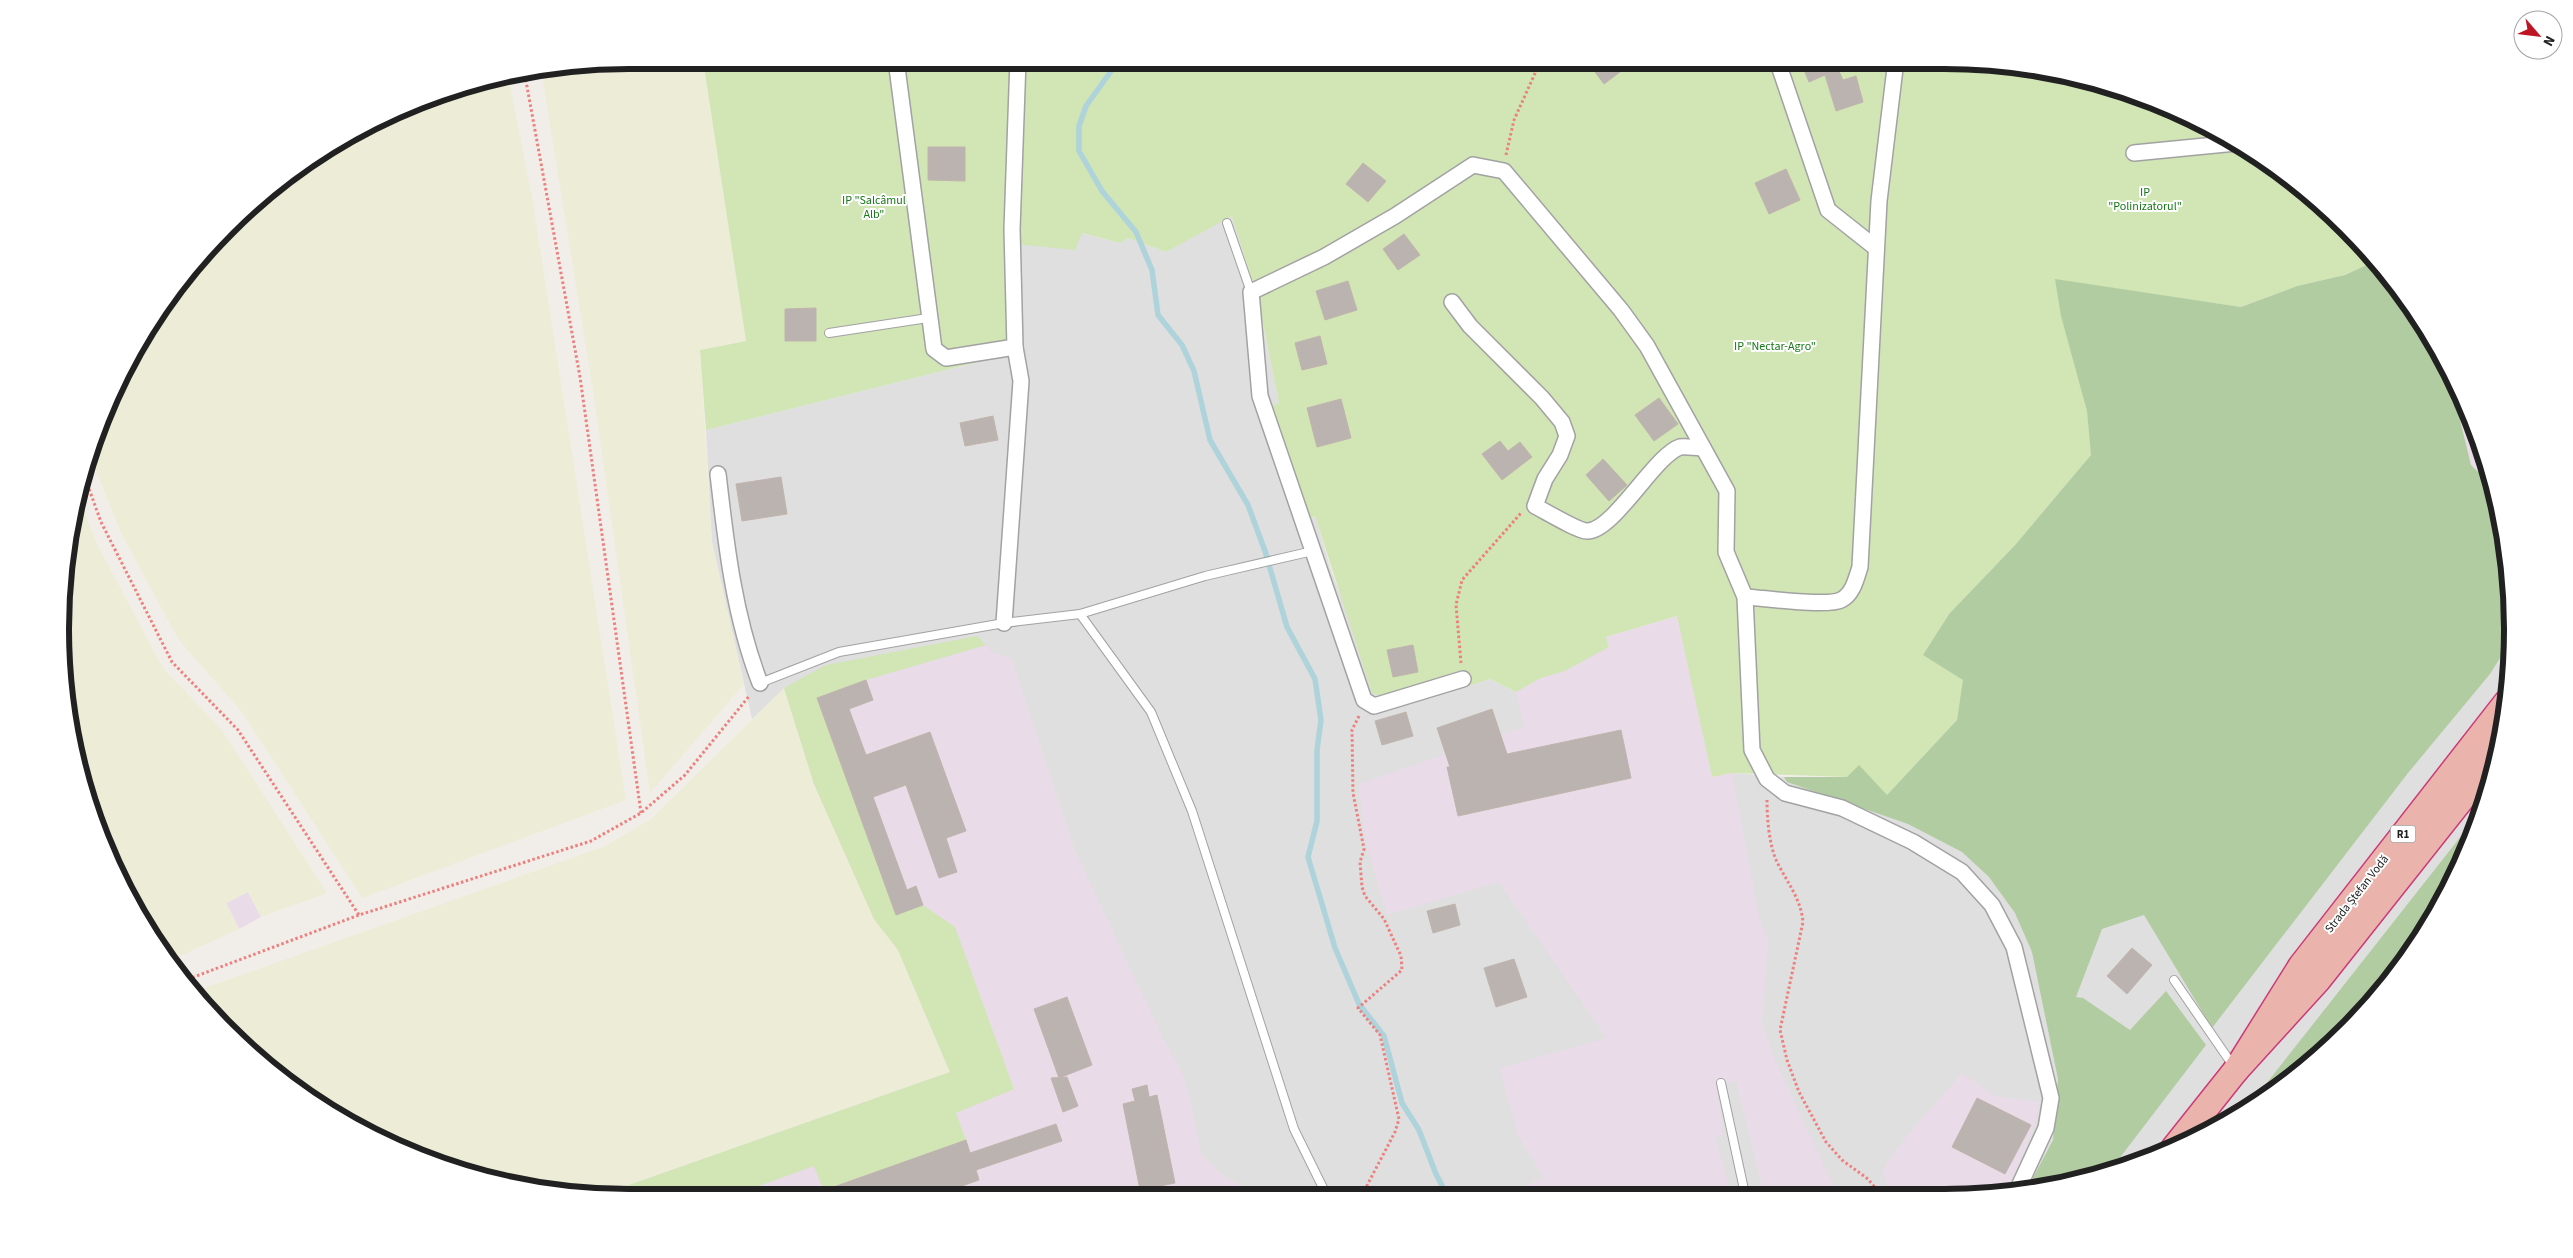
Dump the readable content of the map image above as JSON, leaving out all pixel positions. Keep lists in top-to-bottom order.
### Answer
{
  "streets": {
    "highway": ["R1", "Strada Ștefan Vodă"]
  },
  "parks": ["IP \"Polinizatorul\"", "IP \"Salcâmul Alb\"", "IP \"Nectar-Agro\""],
  "north": "bottom right"
}
